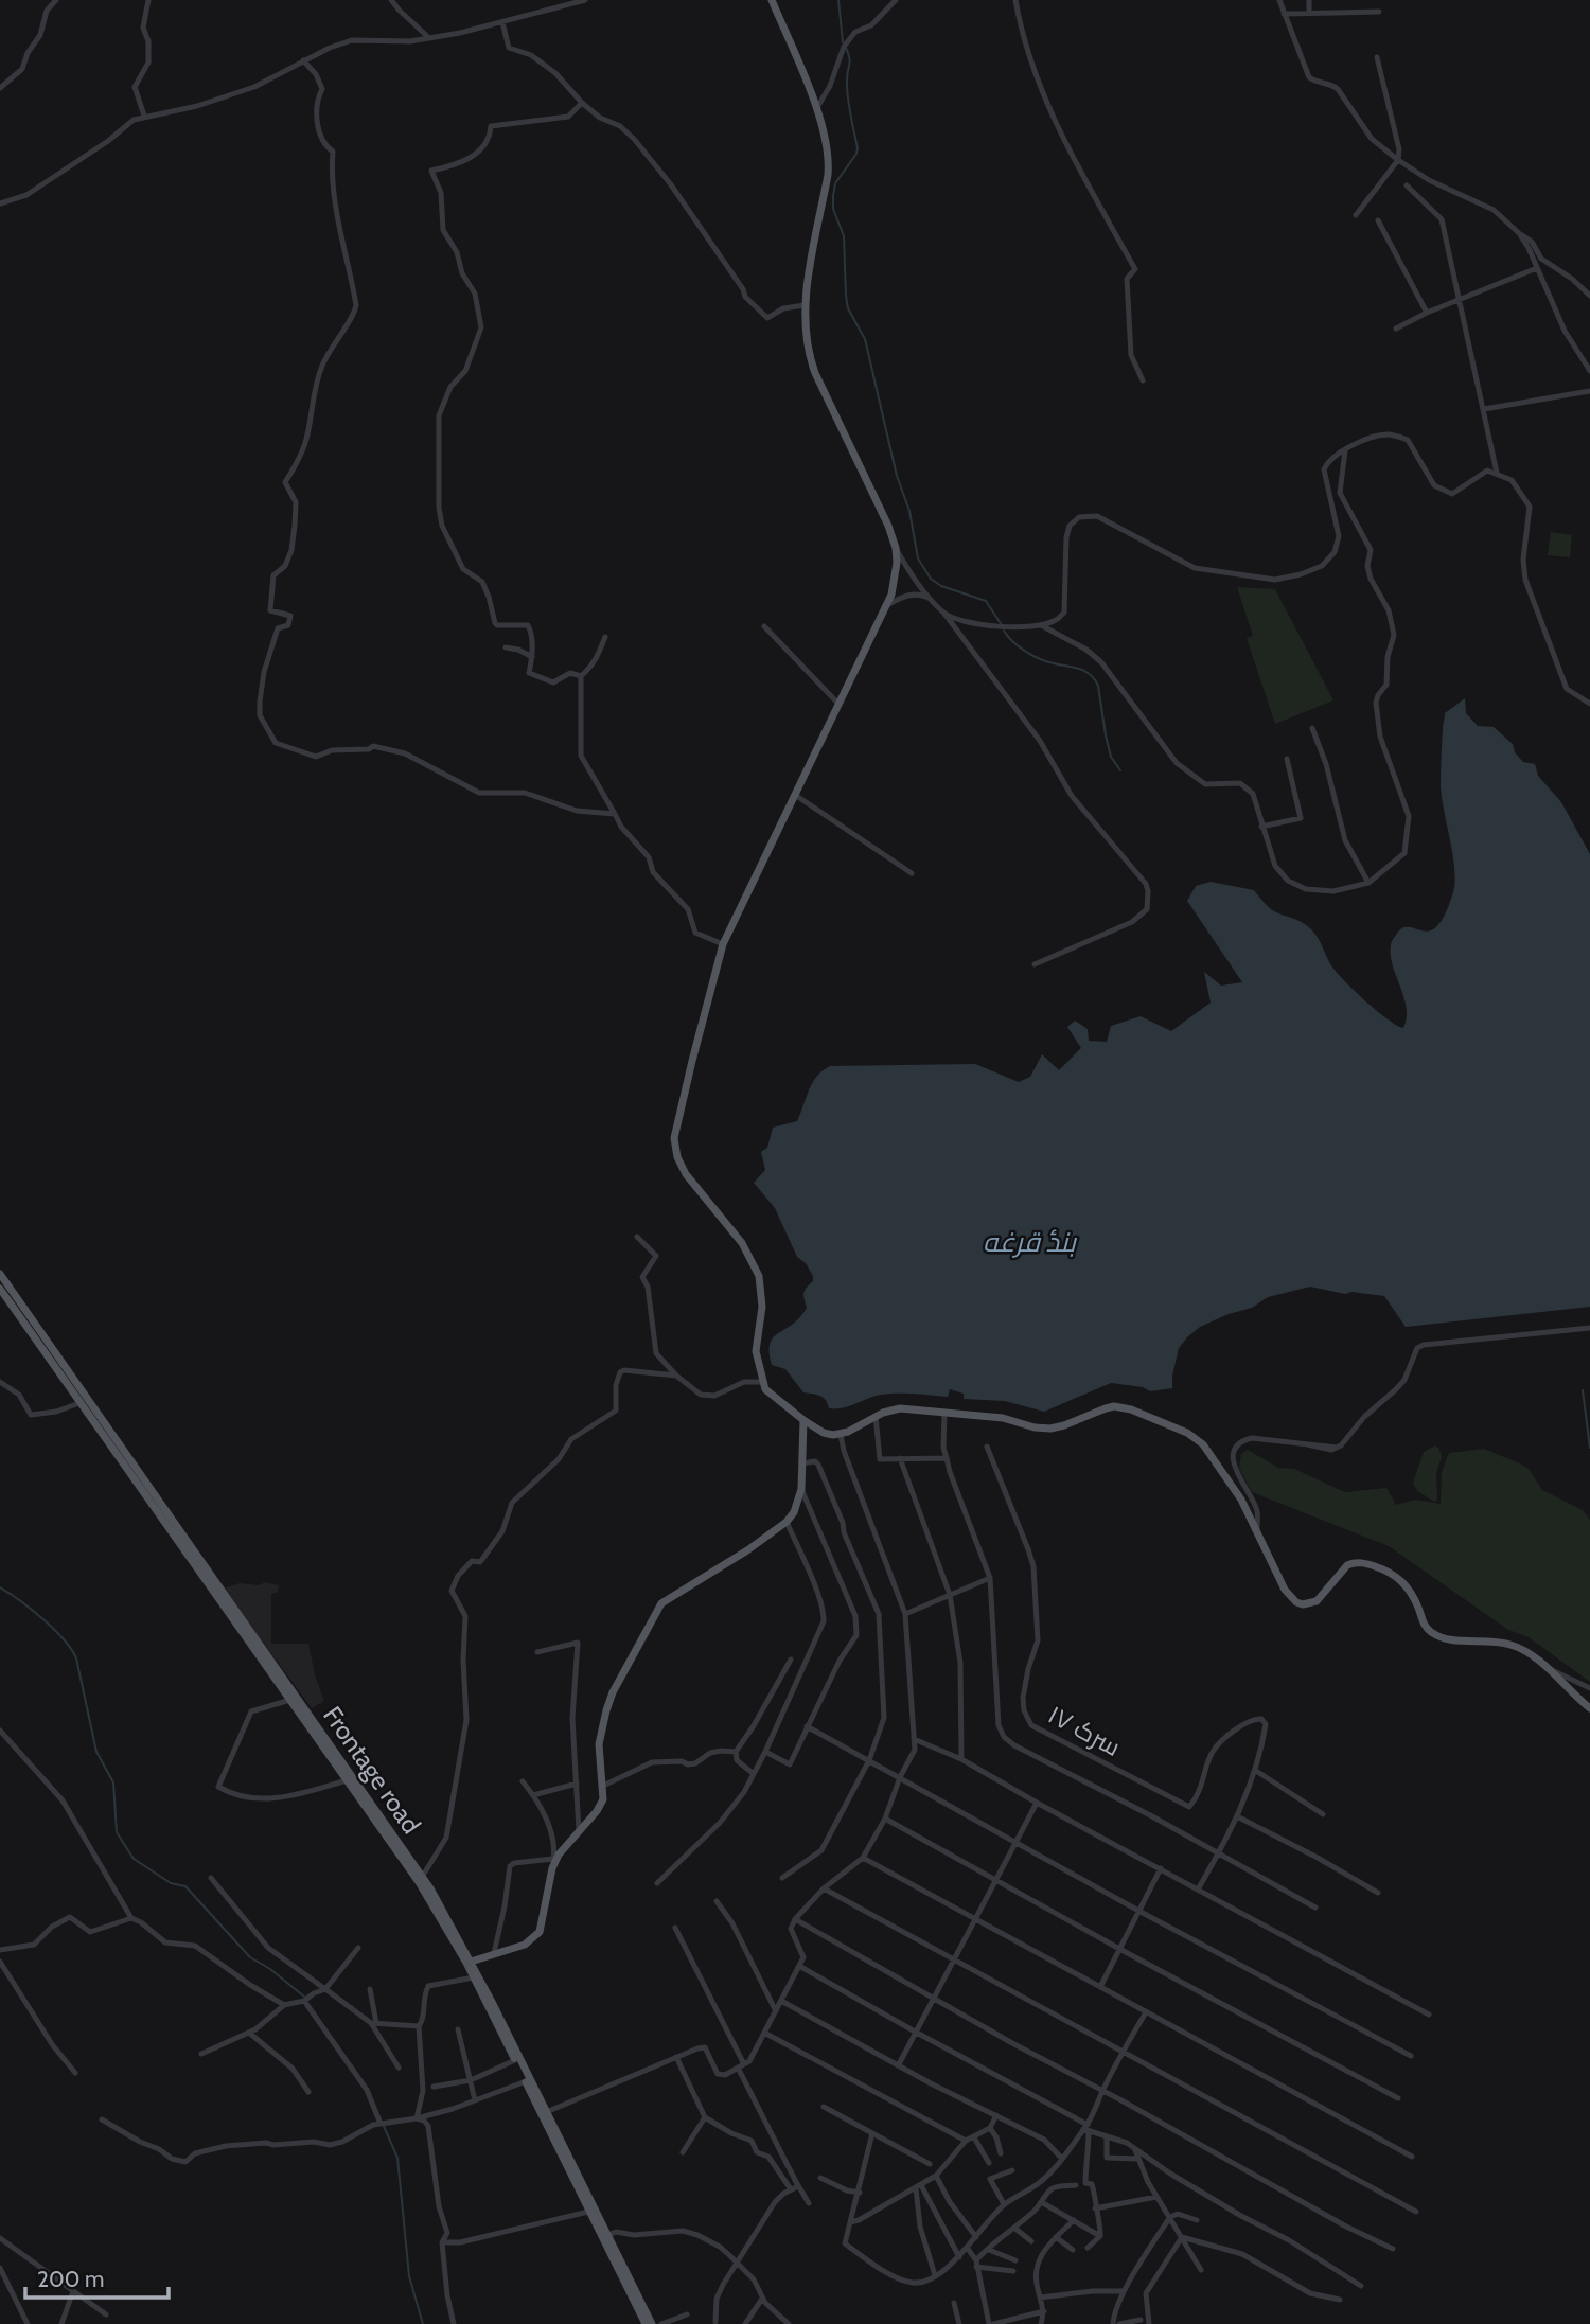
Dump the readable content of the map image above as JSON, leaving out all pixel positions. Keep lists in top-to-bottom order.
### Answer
{
  "streets": {
    "main road": ["Frontage road"],
    "street": ["سرک ۱۷"]
  },
  "water": ["بندٔ قرغه"],
  "scale_bar": "200 m"
}
